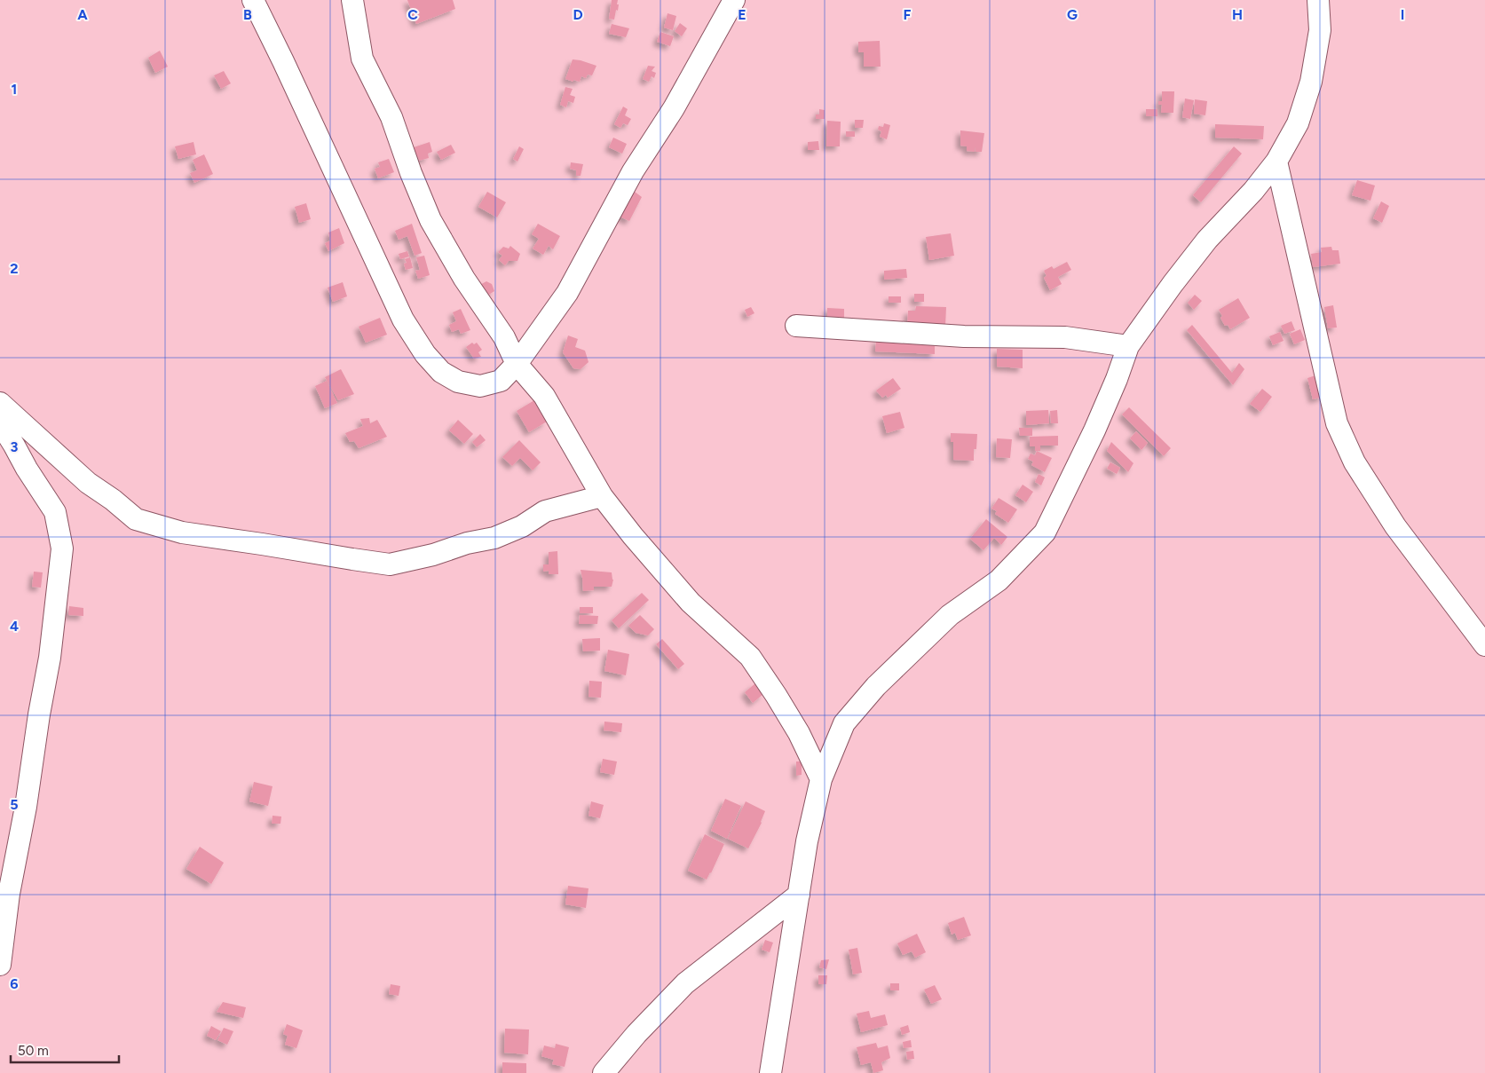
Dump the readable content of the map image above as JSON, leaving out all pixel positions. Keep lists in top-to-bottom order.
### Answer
{
  "scale_bar": "50 m",
  "grid": {
    "columns": [
      "A",
      "B",
      "C",
      "D",
      "E",
      "F",
      "G",
      "H",
      "I"
    ],
    "rows": [
      "1",
      "2",
      "3",
      "4",
      "5",
      "6"
    ]
  }
}
